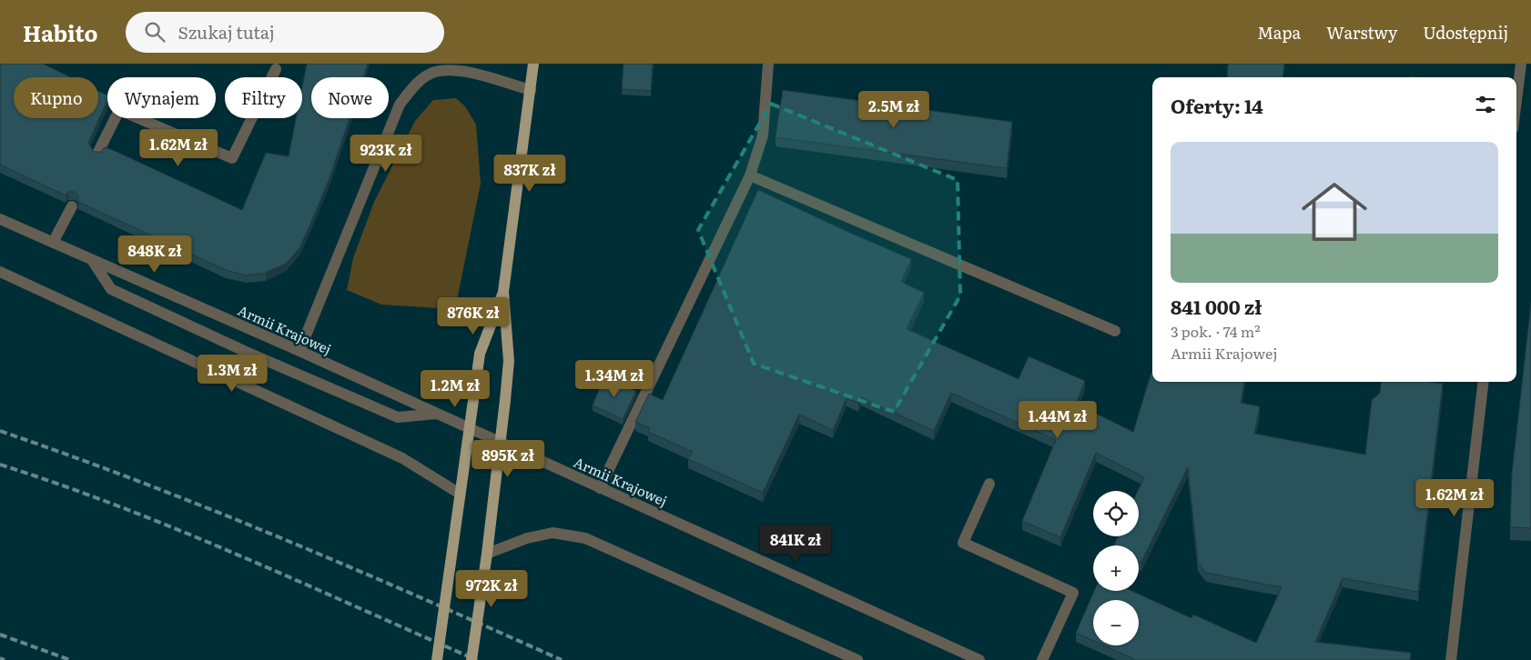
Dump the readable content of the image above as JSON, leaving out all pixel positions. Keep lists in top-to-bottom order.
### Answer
{
  "streets": {
    "street": ["Armii Krajowej"]
  },
  "page": {
    "header": "Habito",
    "search": "Szukaj tutaj",
    "nav": ["Mapa", "Warstwy", "Udostępnij"],
    "chip": [
      "Kupno",
      "Wynajem",
      "Filtry",
      "Nowe"
    ],
    "heading": "Oferty: 14",
    "price": [
      "2.5M zł",
      "1.62M zł",
      "923K zł",
      "837K zł",
      "848K zł",
      "876K zł",
      "1.3M zł",
      "1.34M zł",
      "1.2M zł",
      "1.44M zł",
      "895K zł",
      "1.62M zł",
      "841K zł",
      "972K zł"
    ],
    "list": [
      {
        "name": "841 000 zł",
        "note": "3 pok. · 74 m² · Armii Krajowej"
      }
    ],
    "map_buttons": ["+", "−"]
  }
}
